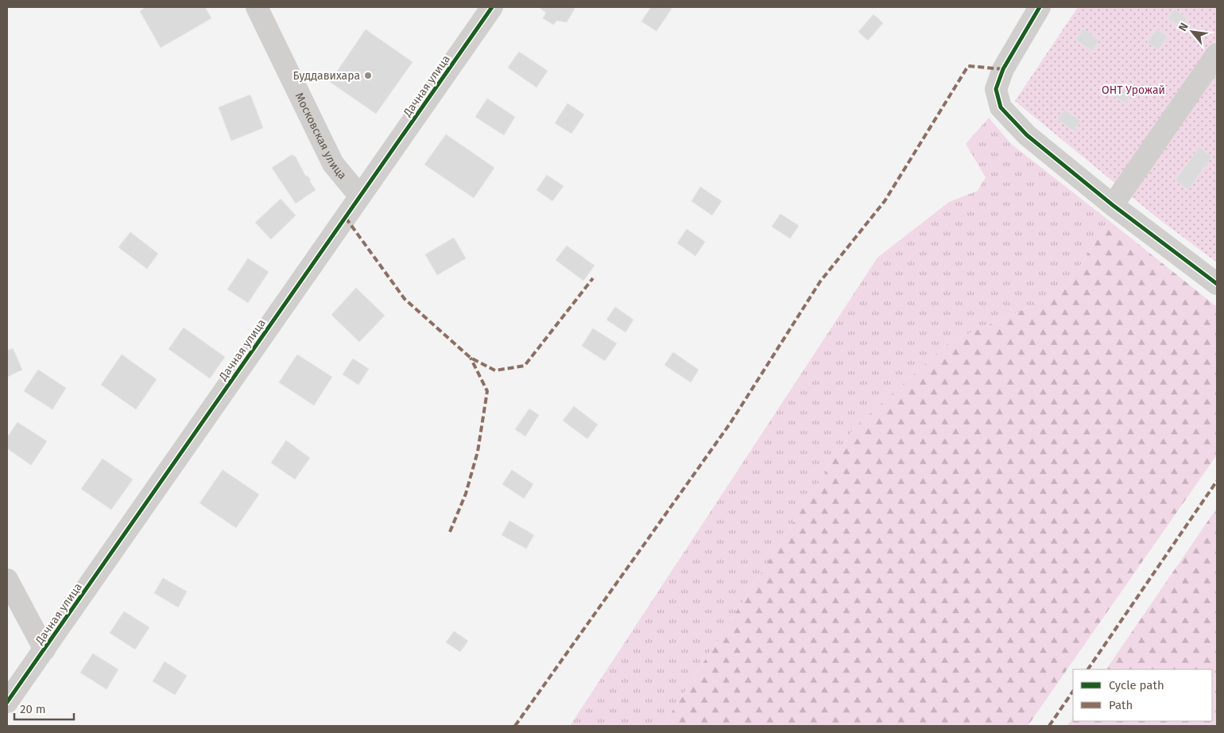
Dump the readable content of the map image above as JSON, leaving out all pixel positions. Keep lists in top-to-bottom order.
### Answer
{
  "streets": {
    "street": ["Дачная улица", "Московская улица"]
  },
  "crossings": [
    ["Дачная улица", "Московская улица"]
  ],
  "parks": ["ОНТ Урожай"],
  "places": ["Буддавихара"],
  "legend": ["Cycle path", "Path"],
  "scale_bar": "20 m",
  "north": "top left"
}
